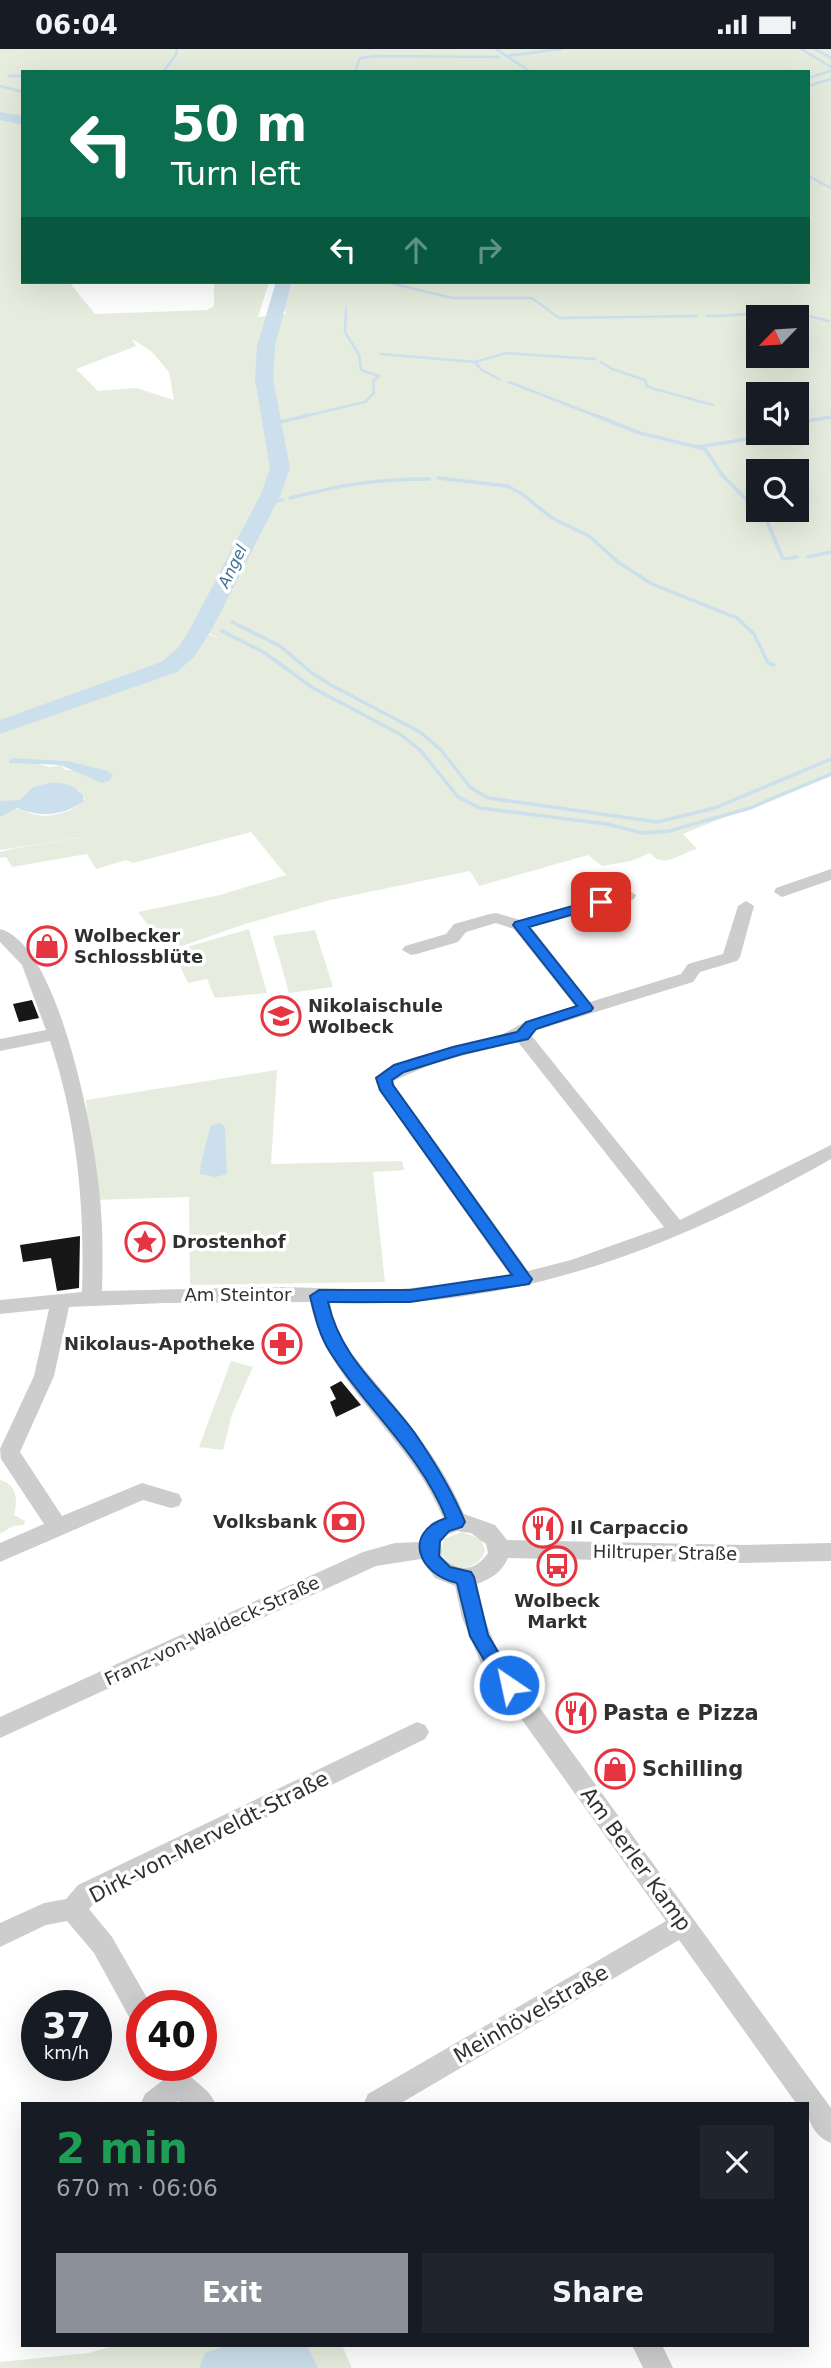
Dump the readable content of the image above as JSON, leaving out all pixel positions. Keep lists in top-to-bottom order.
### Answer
{
  "streets": {
    "street": [
      "Am Steintor",
      "Hiltruper Straße",
      "Franz-von-Waldeck-Straße",
      "Dirk-von-Merveldt-Straße",
      "Am Berler Kamp",
      "Meinhövelstraße"
    ]
  },
  "crossings": [
    ["Hiltruper Straße", "Franz-von-Waldeck-Straße"],
    ["Hiltruper Straße", "Am Berler Kamp"],
    ["Franz-von-Waldeck-Straße", "Am Berler Kamp"],
    ["Am Berler Kamp", "Meinhövelstraße"]
  ],
  "water": ["Angel"],
  "places": {
    "shop": ["Wolbecker Schlossblüte", "Schilling"],
    "school or university": ["Nikolaischule Wolbeck"],
    "place": ["Drostenhof"],
    "pharmacy": ["Nikolaus-Apotheke"],
    "bank": ["Volksbank"],
    "restaurant": ["Il Carpaccio", "Pasta e Pizza"],
    "bus stop": ["Wolbeck Markt"]
  },
  "north": "bottom left",
  "page": {
    "status": "06:04",
    "turn": ["50 m", "Turn left"],
    "speed": "37 km/h",
    "limit": "40",
    "heading": ["2 min", "670 m · 06:06"],
    "buttons": ["Exit", "Share"]
  }
}
